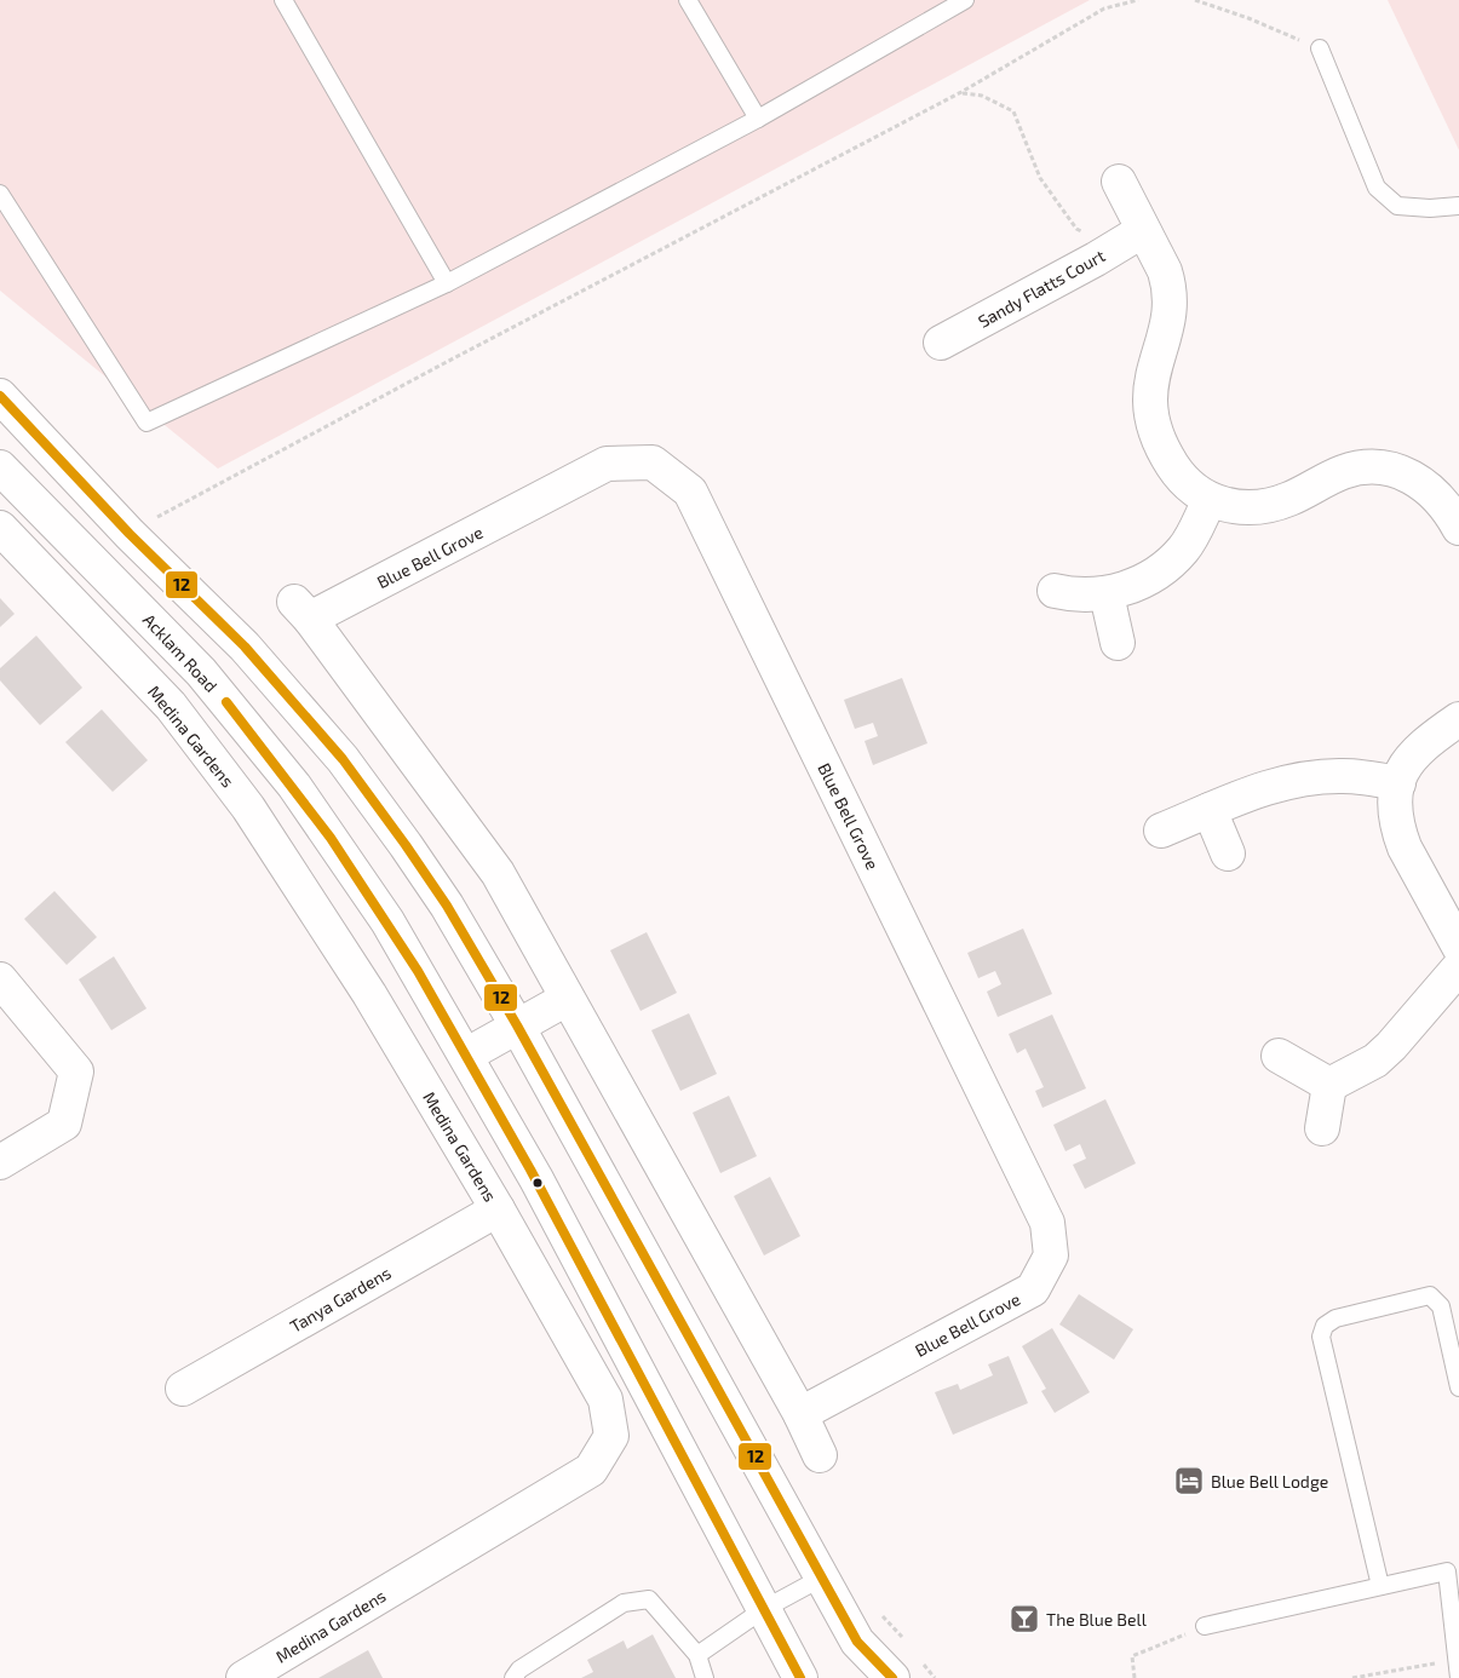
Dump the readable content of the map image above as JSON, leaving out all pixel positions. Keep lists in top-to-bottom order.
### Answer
{
  "streets": {
    "street": [
      "Sandy Flatts Court",
      "Blue Bell Grove",
      "Acklam Road",
      "Medina Gardens",
      "Tanya Gardens"
    ]
  },
  "crossings": [
    ["Medina Gardens", "Tanya Gardens"]
  ],
  "places": {
    "hotel": ["Blue Bell Lodge"],
    "bar": ["The Blue Bell"]
  },
  "lines": ["transit line 12"]
}
